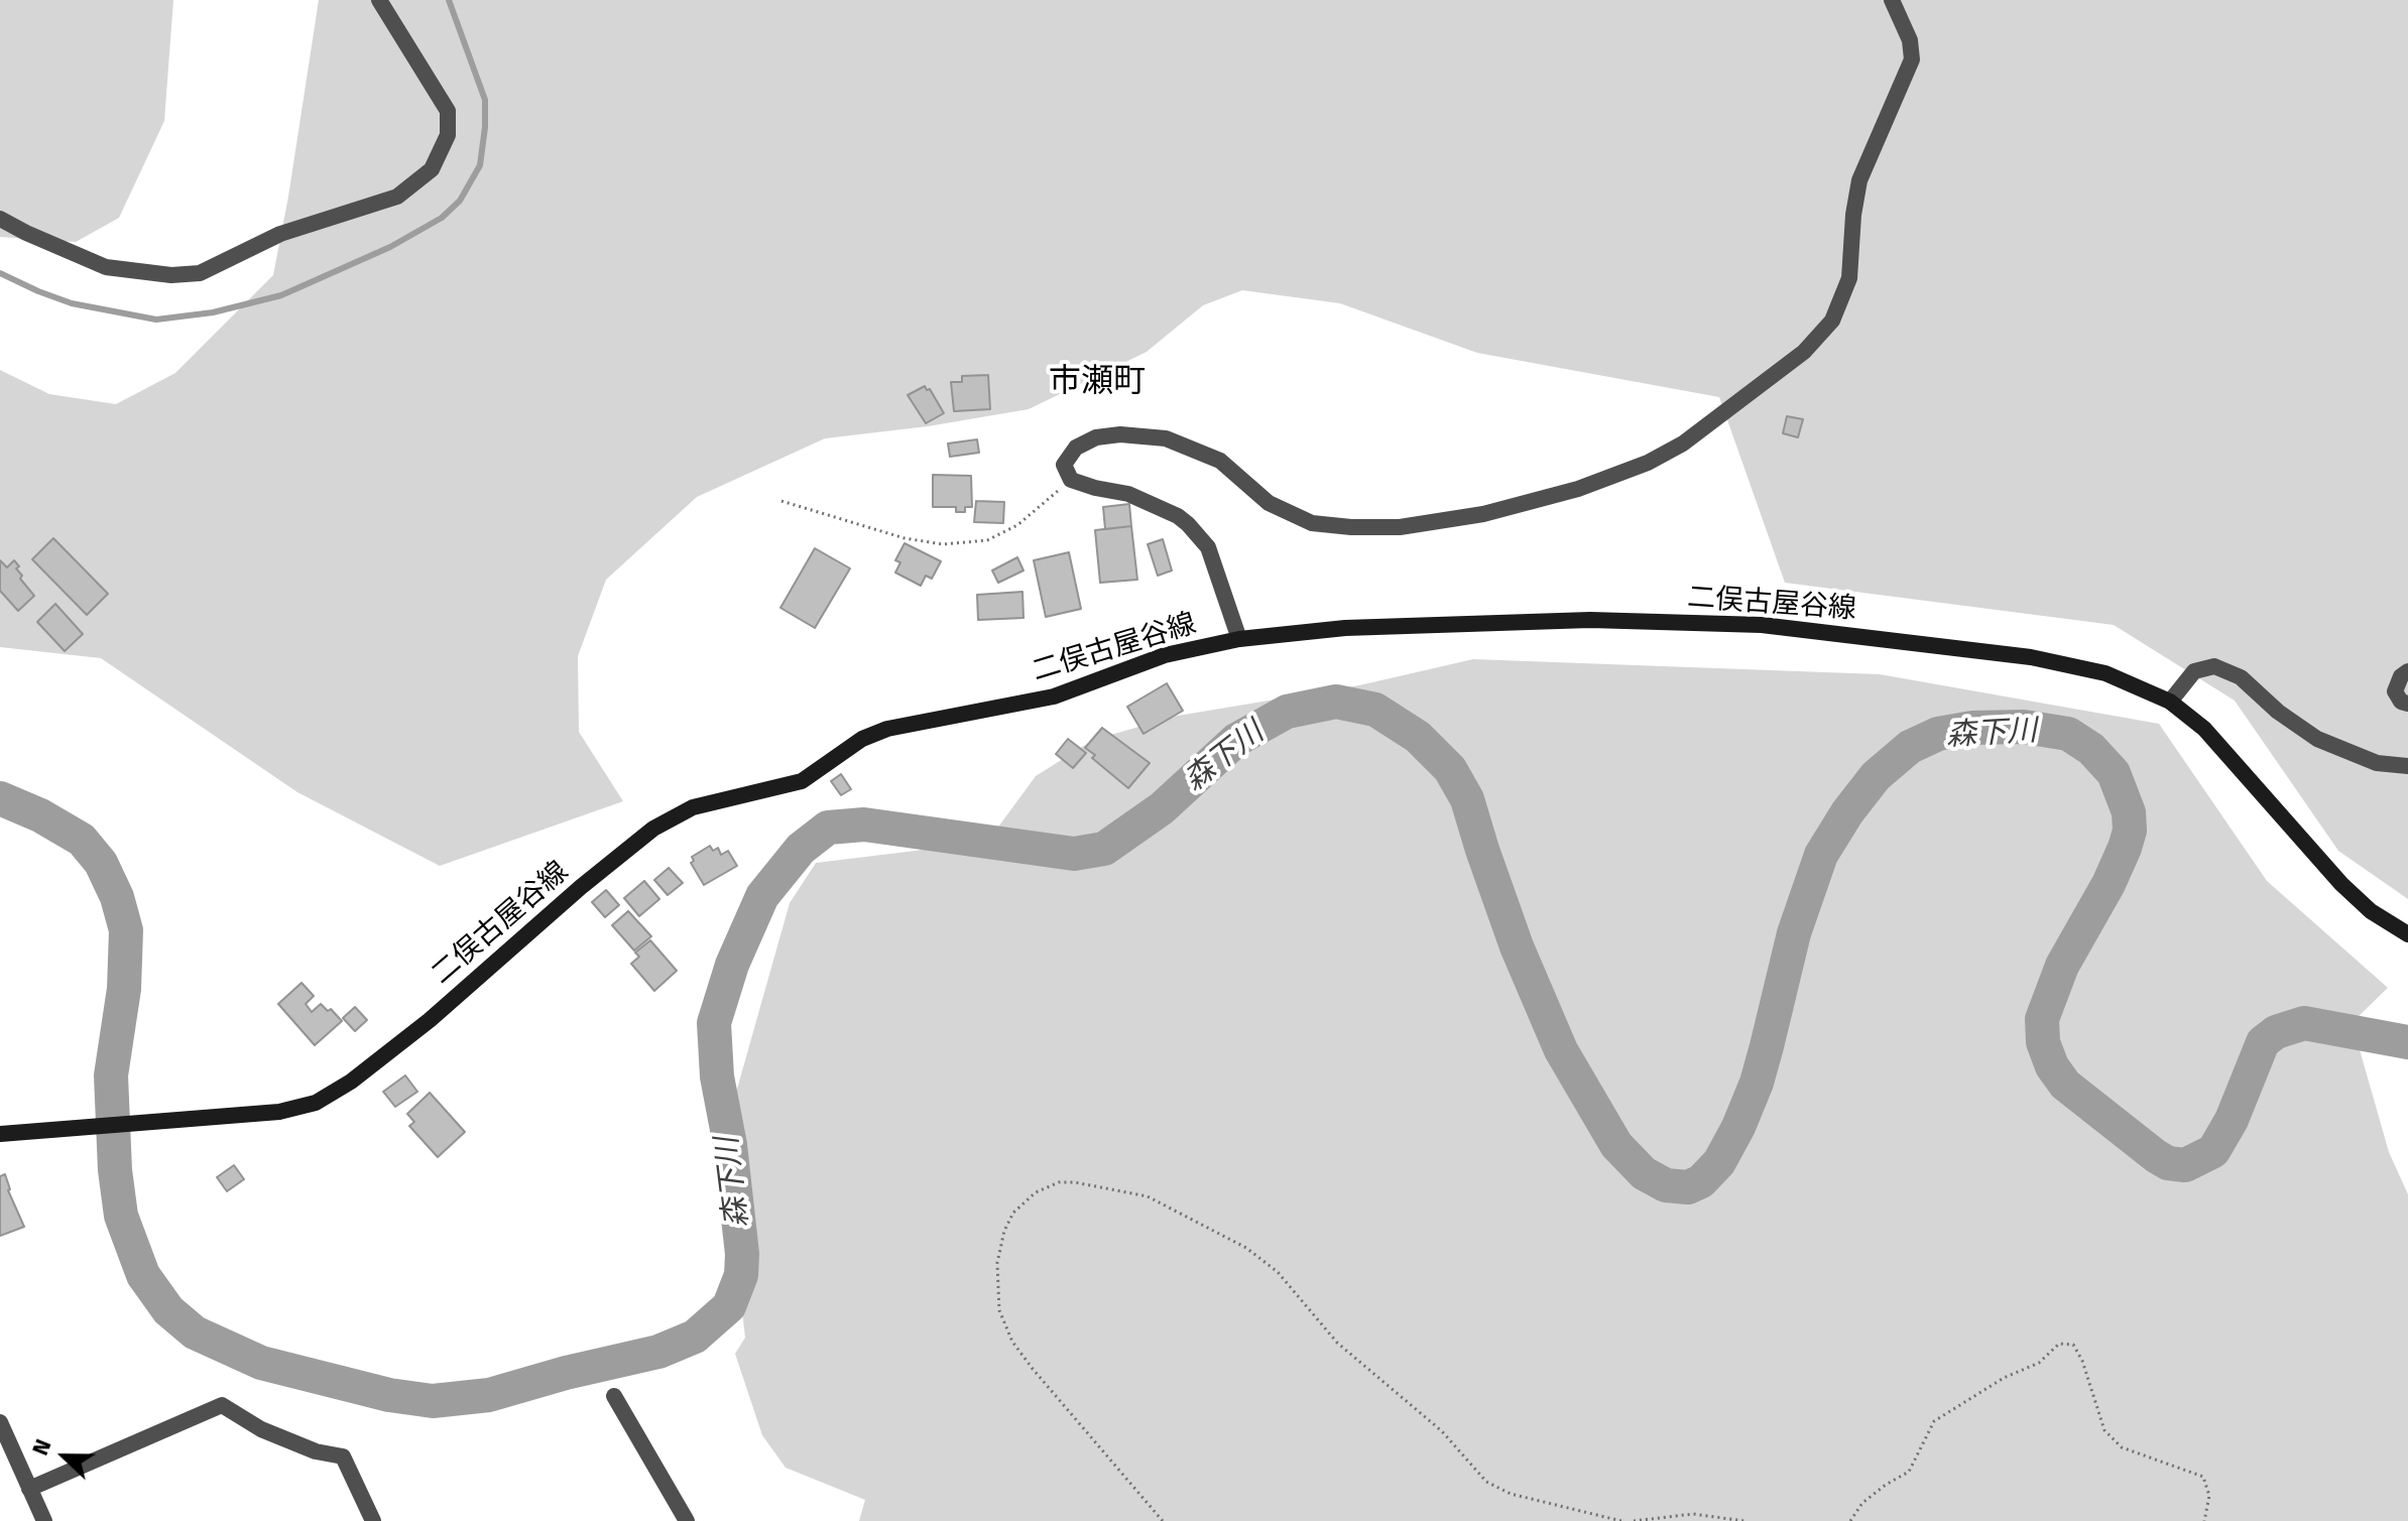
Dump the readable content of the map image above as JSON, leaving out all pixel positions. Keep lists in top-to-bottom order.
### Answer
{
  "streets": {
    "main road": ["二俣古屋谷線"]
  },
  "districts": ["市瀬町"],
  "water": ["森下川"],
  "north": "left"
}
